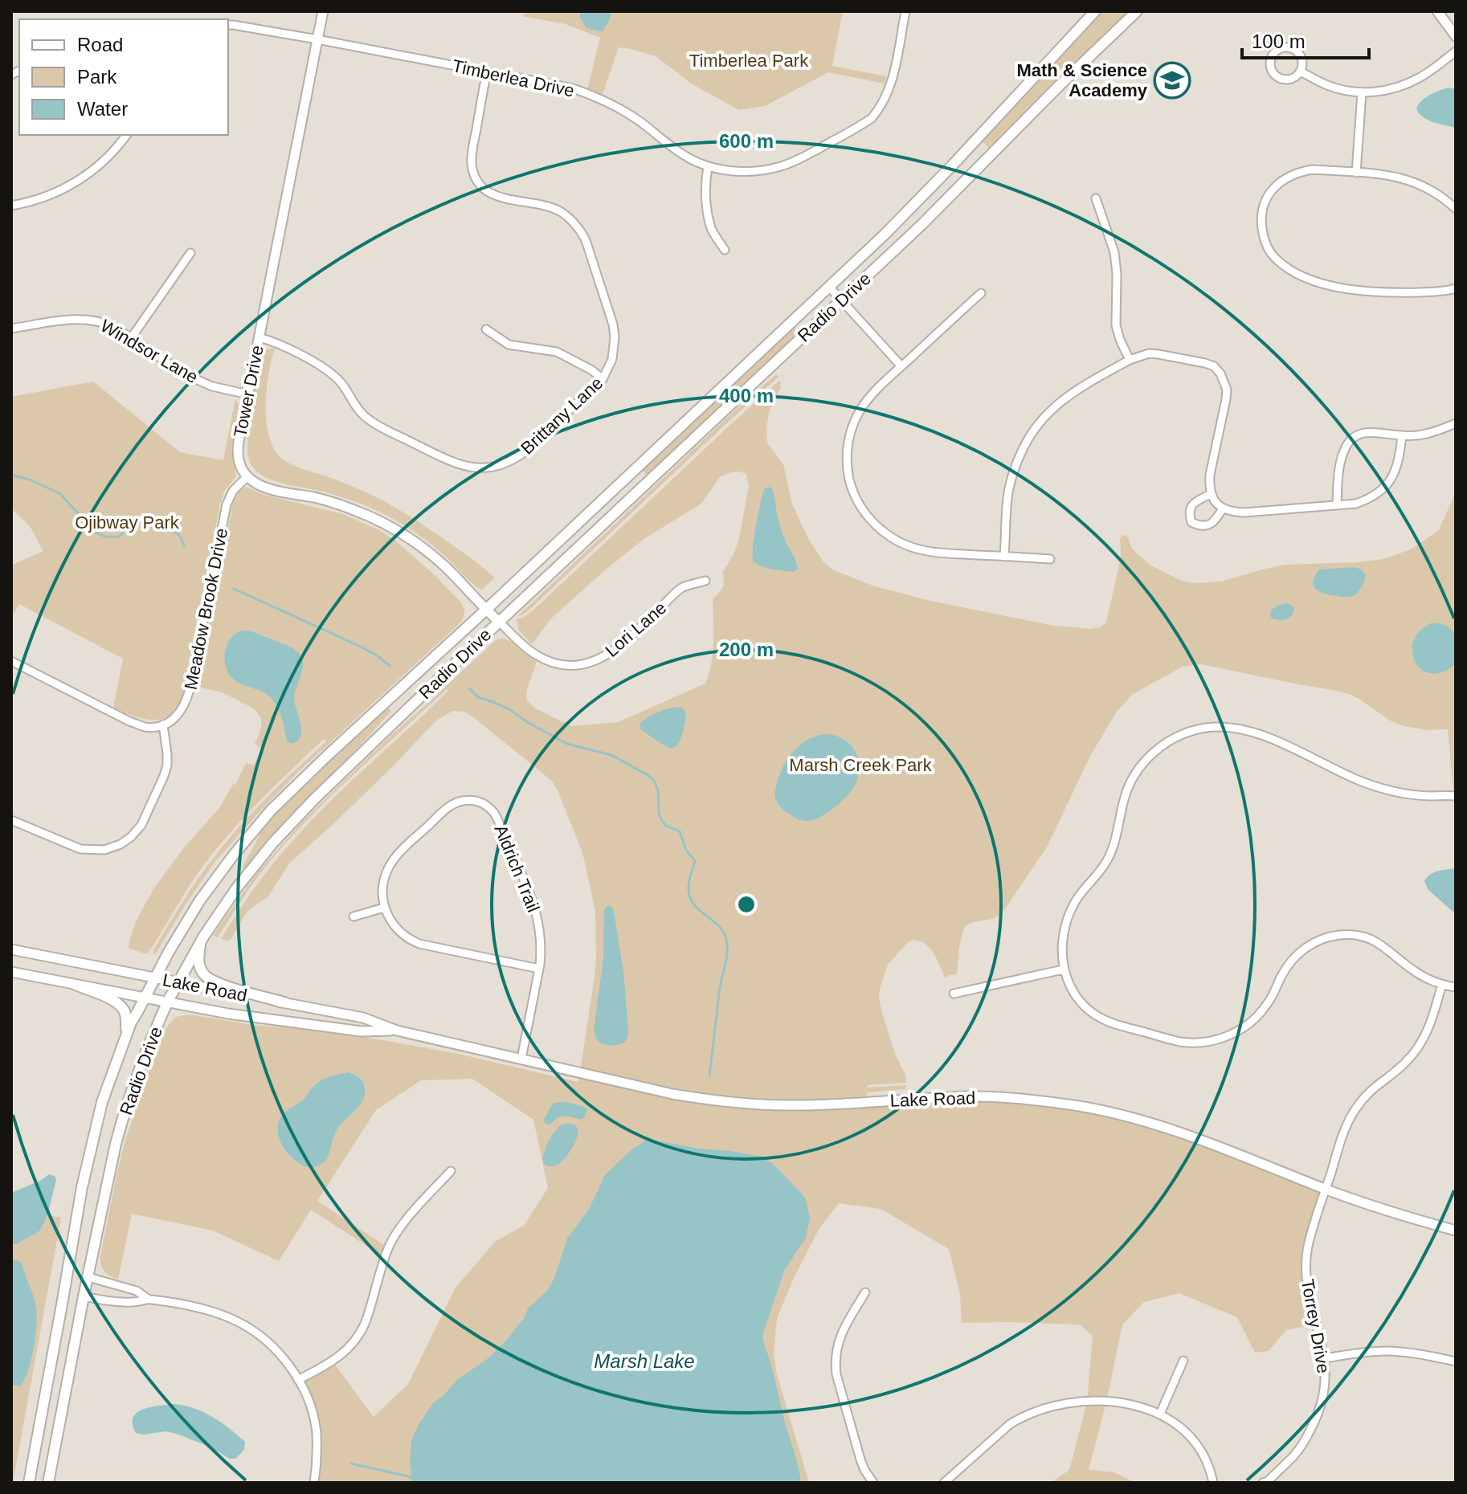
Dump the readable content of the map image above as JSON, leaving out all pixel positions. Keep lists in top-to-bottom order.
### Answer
{
  "streets": {
    "main road": ["Radio Drive"],
    "street": [
      "Timberlea Drive",
      "Windsor Lane",
      "Tower Drive",
      "Brittany Lane",
      "Meadow Brook Drive",
      "Lori Lane",
      "Aldrich Trail",
      "Lake Road",
      "Torrey Drive"
    ]
  },
  "crossings": [
    ["Timberlea Drive", "Tower Drive"],
    ["Timberlea Drive", "Brittany Lane"],
    ["Radio Drive", "Lori Lane"],
    ["Radio Drive", "Lake Road"],
    ["Windsor Lane", "Tower Drive"],
    ["Tower Drive", "Brittany Lane"],
    ["Tower Drive", "Meadow Brook Drive"],
    ["Aldrich Trail", "Lake Road"],
    ["Lake Road", "Torrey Drive"]
  ],
  "water": ["Marsh Lake"],
  "parks": ["Timberlea Park", "Ojibway Park", "Marsh Creek Park"],
  "places": {
    "school or university": ["Math & Science Academy"]
  },
  "legend": ["Road", "Park", "Water"],
  "scale_bar": "100 m",
  "rings": ["600 m", "400 m", "200 m"]
}
